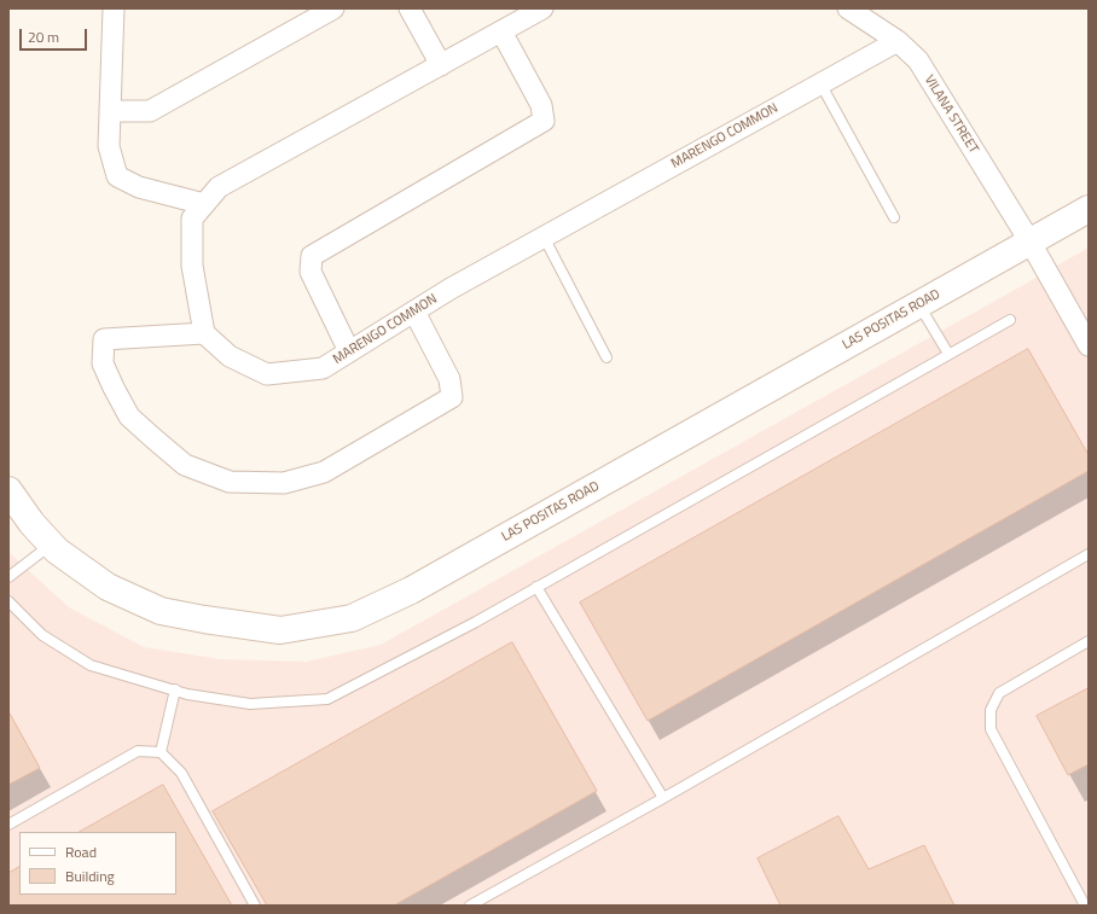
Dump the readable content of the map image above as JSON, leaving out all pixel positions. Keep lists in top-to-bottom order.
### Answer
{
  "streets": {
    "main road": ["LAS POSITAS ROAD"],
    "street": ["VILANA STREET", "MARENGO COMMON"]
  },
  "crossings": [
    ["VILANA STREET", "MARENGO COMMON"],
    ["VILANA STREET", "LAS POSITAS ROAD"]
  ],
  "legend": ["Road", "Building"],
  "scale_bar": "20 m"
}
